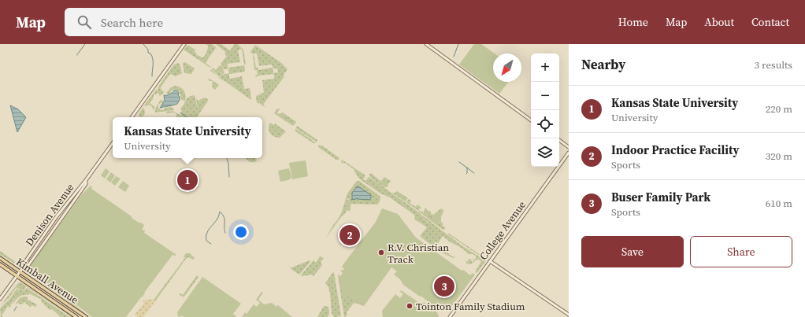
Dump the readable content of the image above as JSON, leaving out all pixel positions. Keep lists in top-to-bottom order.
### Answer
{
  "streets": {
    "main road": ["Kimball Avenue"],
    "street": ["Denison Avenue", "College Avenue"]
  },
  "crossings": [
    ["Denison Avenue", "Kimball Avenue"]
  ],
  "places": ["R.V. Christian Track", "Tointon Family Stadium"],
  "north": "bottom left",
  "page": {
    "header": "Map",
    "search": "Search here",
    "nav": [
      "Home",
      "Map",
      "About",
      "Contact"
    ],
    "heading": ["Nearby", "3 results"],
    "map_buttons": ["+", "−"],
    "list": [
      {
        "mark": "1",
        "name": "Kansas State University",
        "note": "University",
        "value": "220 m"
      },
      {
        "mark": "2",
        "name": "Indoor Practice Facility",
        "note": "Sports",
        "value": "320 m"
      },
      {
        "mark": "3",
        "name": "Buser Family Park",
        "note": "Sports",
        "value": "610 m"
      }
    ],
    "popup": ["Kansas State University", "University"],
    "pins": ["1", "2", "3"],
    "buttons": ["Save", "Share"]
  }
}
